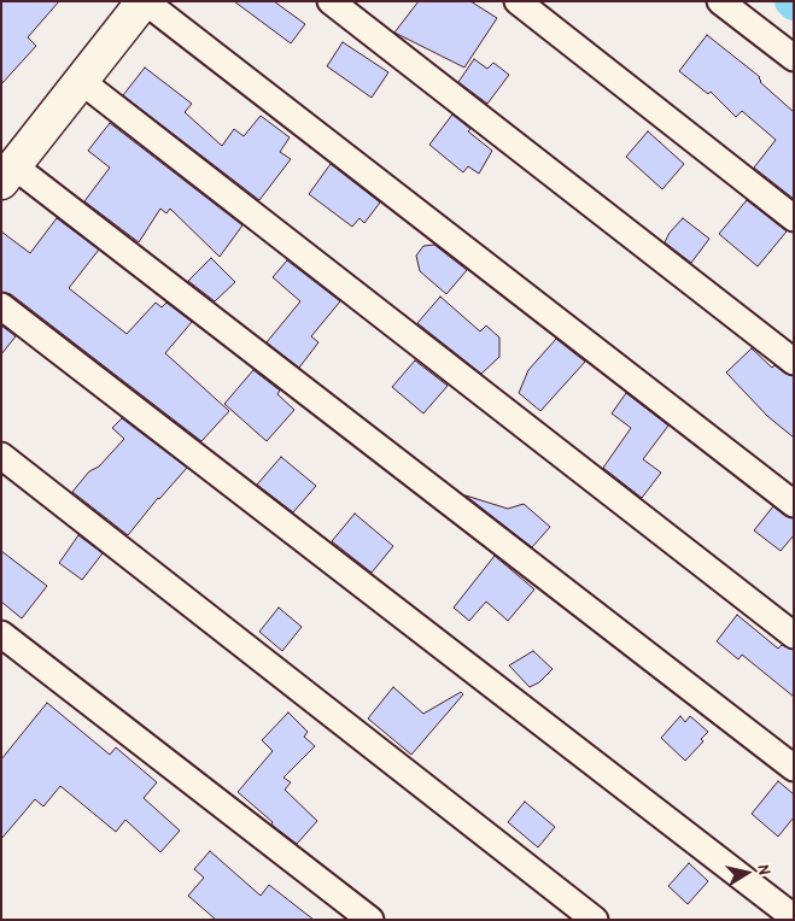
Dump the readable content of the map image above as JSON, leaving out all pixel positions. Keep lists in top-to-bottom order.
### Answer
{
  "north": "right"
}
